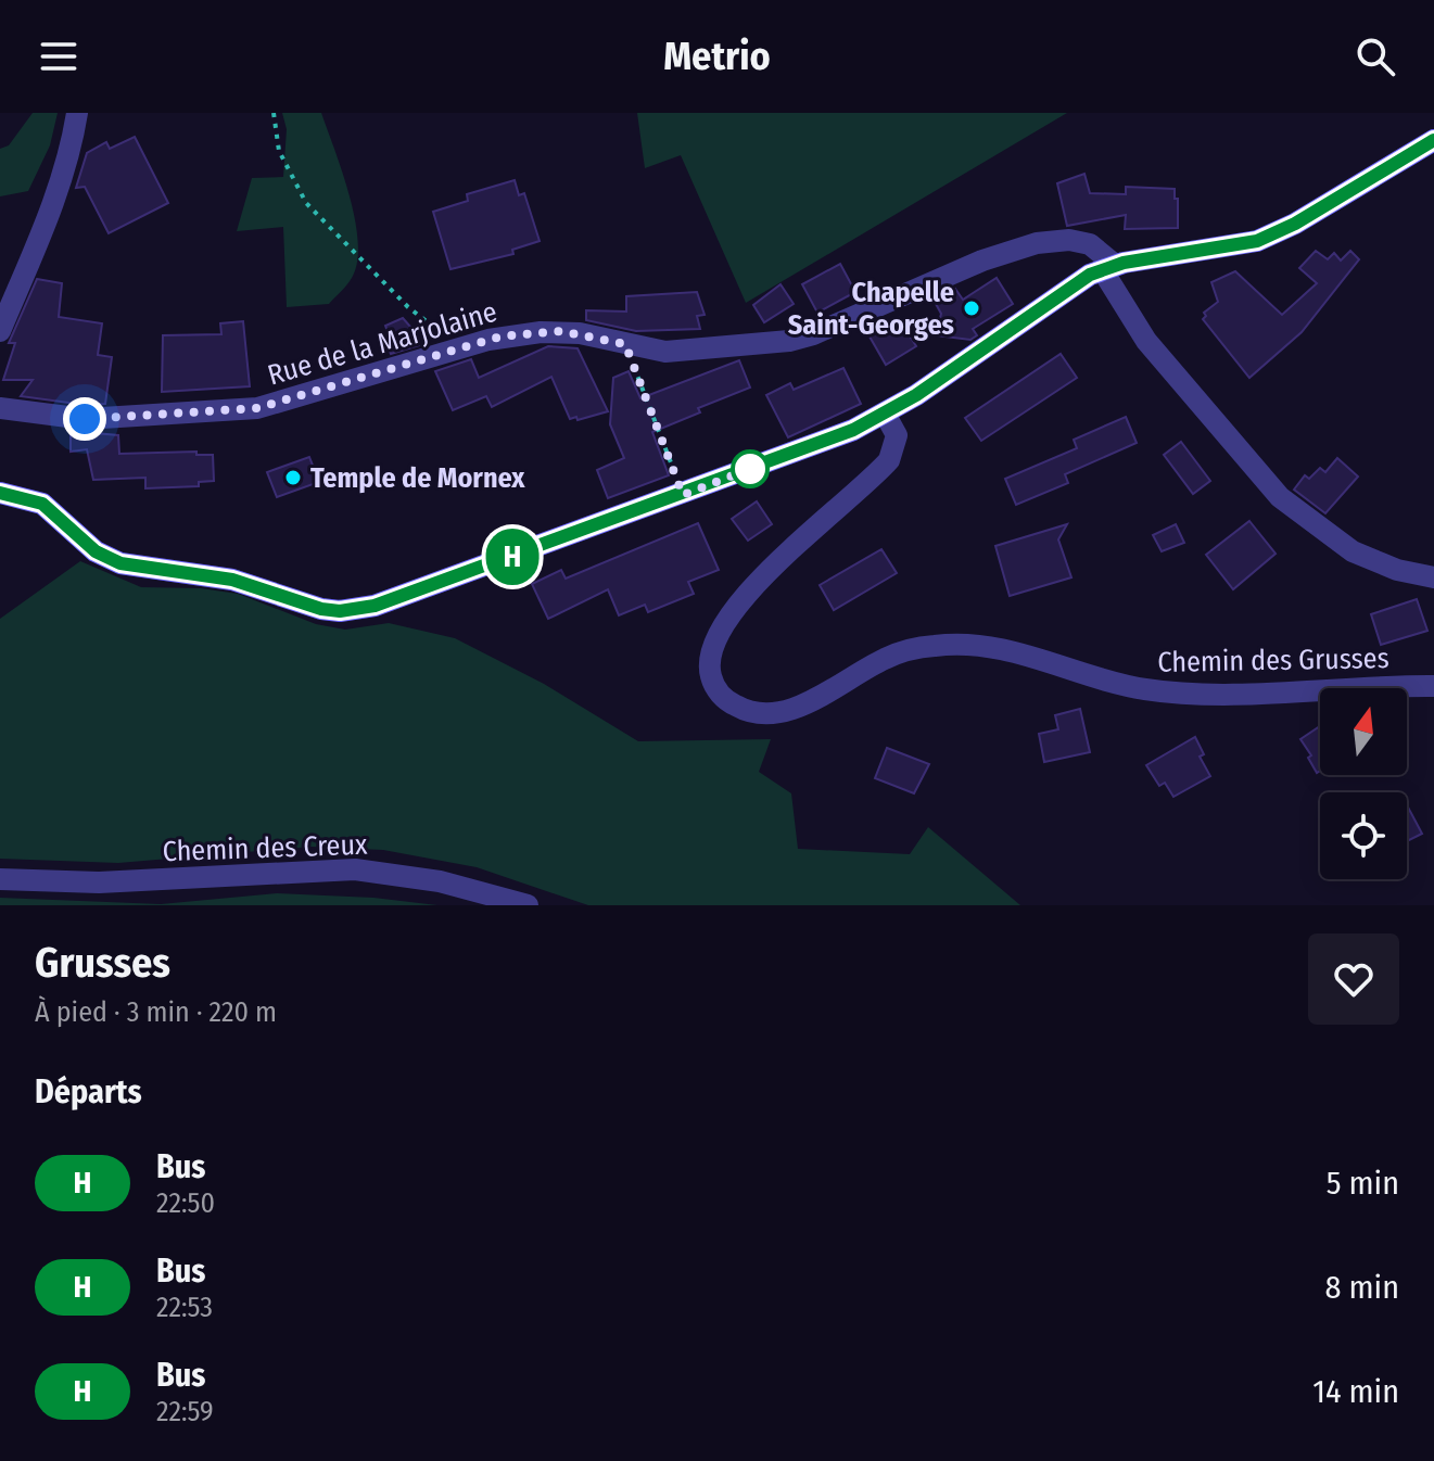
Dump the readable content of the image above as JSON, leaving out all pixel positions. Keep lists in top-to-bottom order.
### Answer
{
  "streets": {
    "street": ["Rue de la Marjolaine", "Chemin des Grusses", "Chemin des Creux"]
  },
  "places": ["Chapelle Saint-Georges", "Temple de Mornex"],
  "lines": ["bus line H"],
  "north": "top",
  "page": {
    "header": "Metrio",
    "on_map": "H",
    "heading": [
      ["Grusses", "À pied · 3 min · 220 m"],
      "Départs"
    ],
    "list": [
      {
        "mark": "H",
        "name": "Bus",
        "note": "22:50",
        "value": "5 min"
      },
      {
        "mark": "H",
        "name": "Bus",
        "note": "22:53",
        "value": "8 min"
      },
      {
        "mark": "H",
        "name": "Bus",
        "note": "22:59",
        "value": "14 min"
      }
    ]
  }
}
